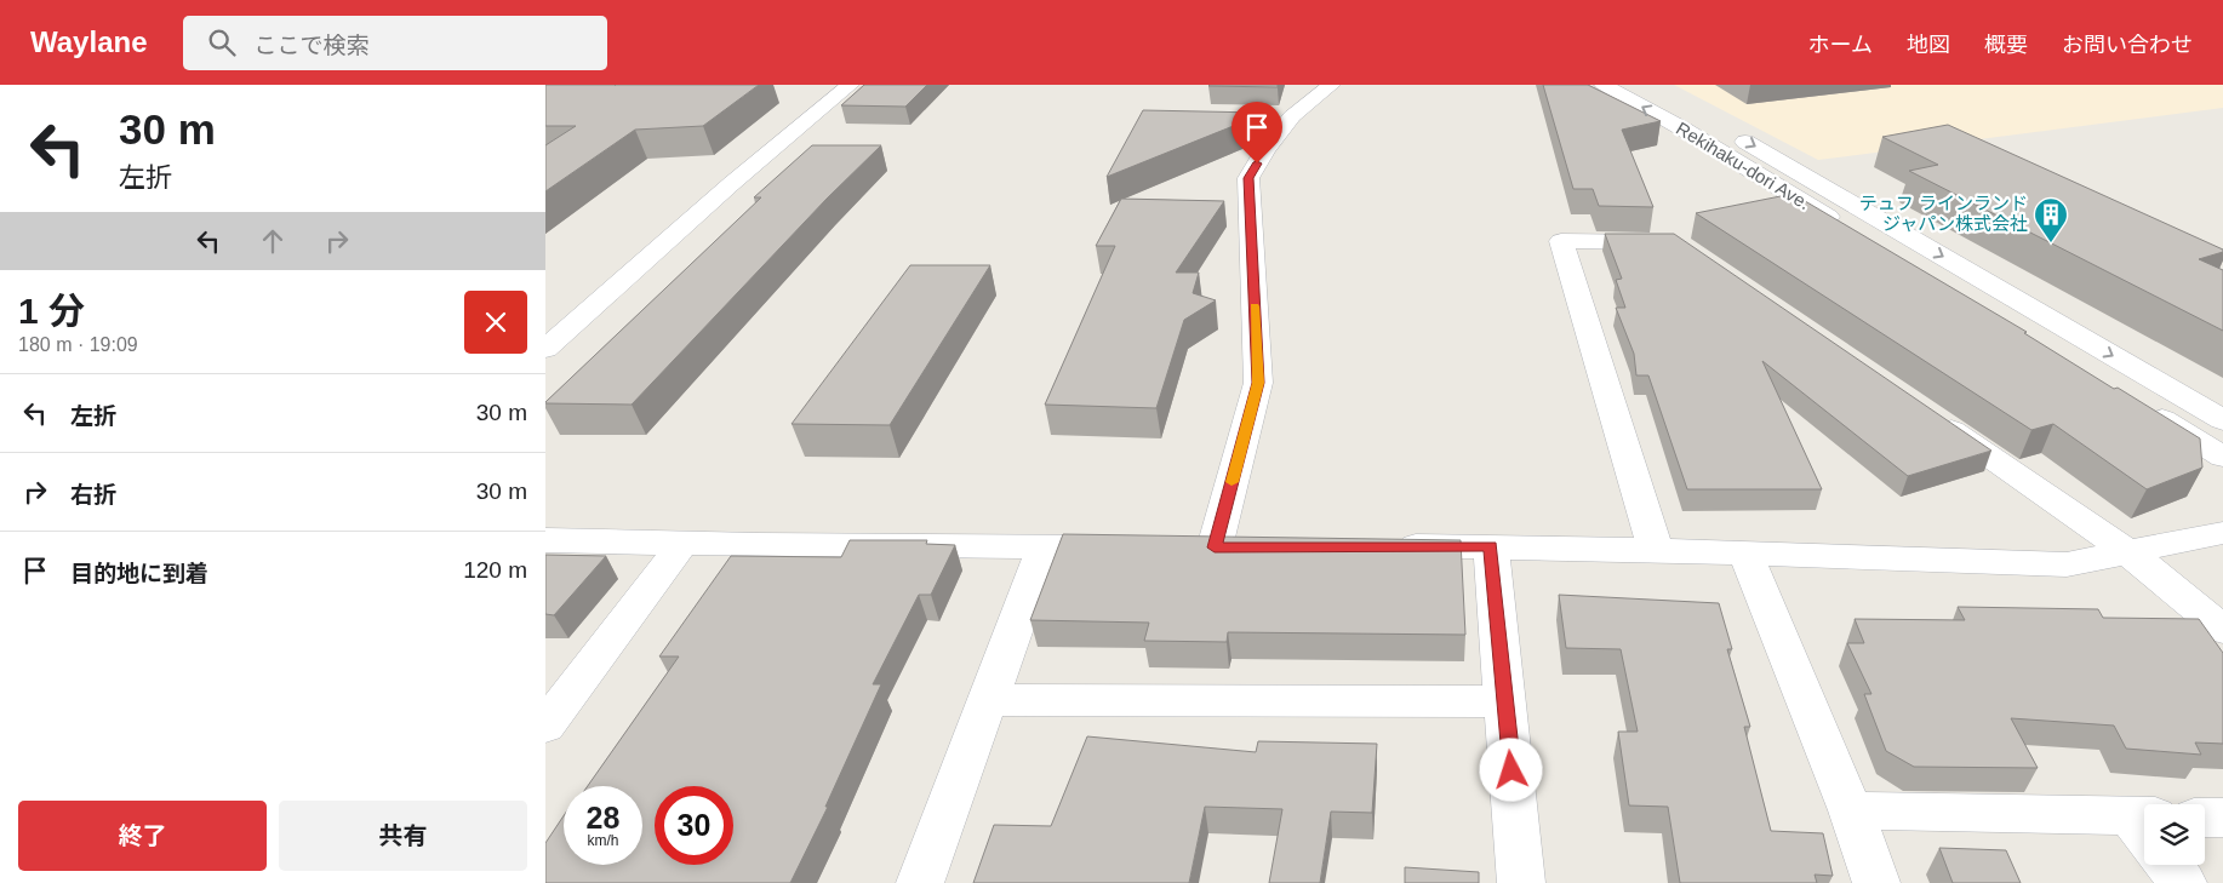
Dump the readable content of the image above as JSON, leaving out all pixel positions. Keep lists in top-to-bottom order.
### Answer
{
  "streets": {
    "street": ["Rekihaku-dori Ave."]
  },
  "places": {
    "building": ["テュフ ラインランド ジャパン株式会社"]
  },
  "page": {
    "header": "Waylane",
    "search": "ここで検索",
    "nav": [
      "ホーム",
      "地図",
      "概要",
      "お問い合わせ"
    ],
    "turn": ["30 m", "左折"],
    "heading": ["1 分", "180 m · 19:09"],
    "list": [
      {
        "name": "左折",
        "value": "30 m"
      },
      {
        "name": "右折",
        "value": "30 m"
      },
      {
        "name": "目的地に到着",
        "value": "120 m"
      }
    ],
    "speed": "28 km/h",
    "limit": "30",
    "buttons": ["終了", "共有"]
  }
}
